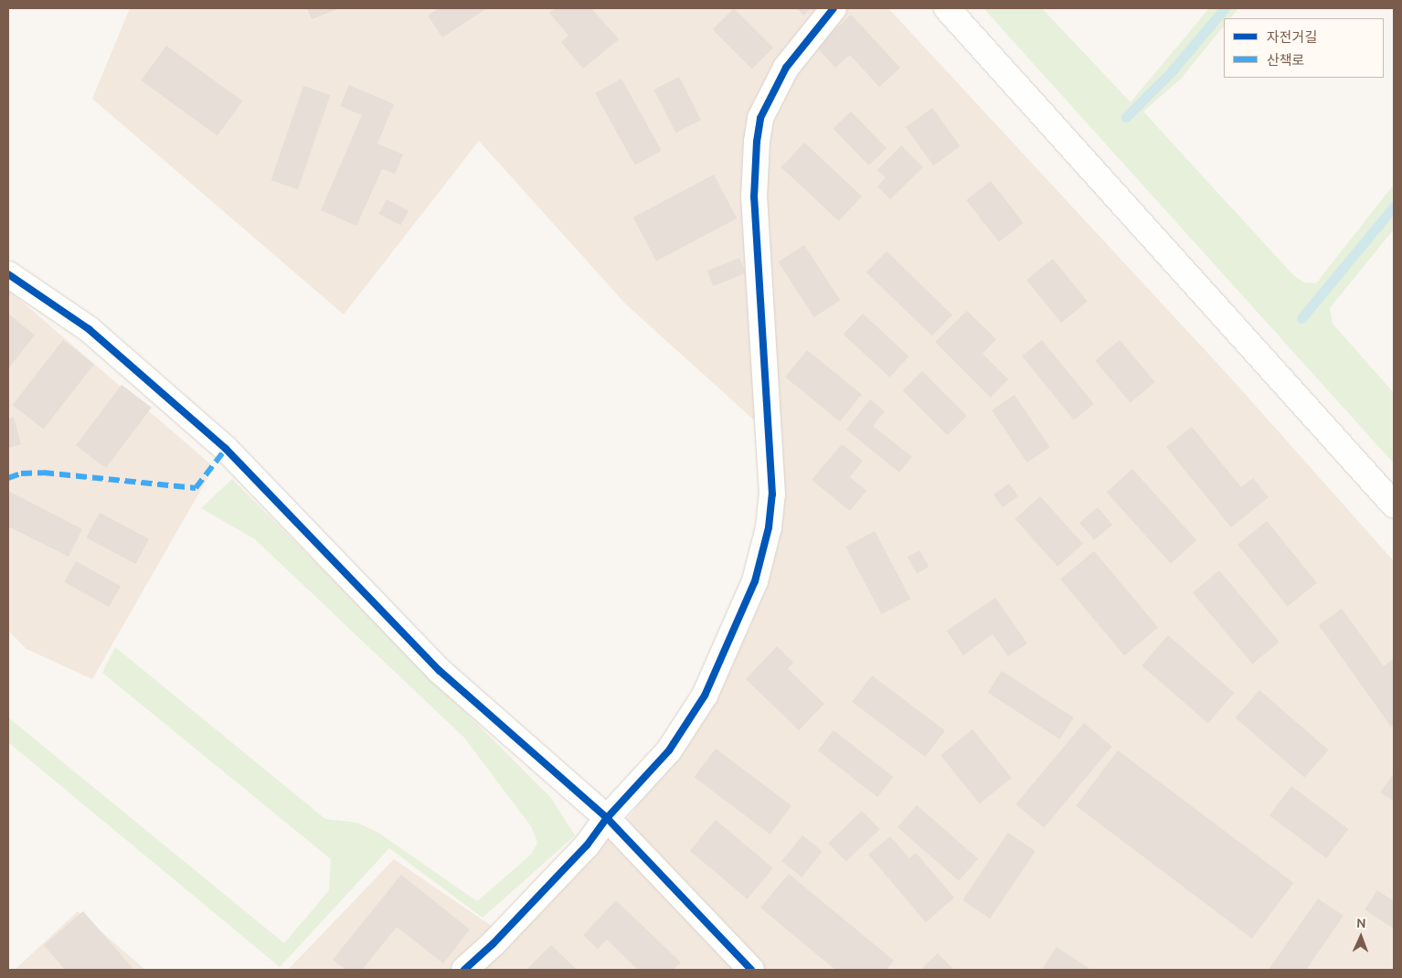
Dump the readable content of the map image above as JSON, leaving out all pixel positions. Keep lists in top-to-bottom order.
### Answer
{
  "legend": ["자전거길", "산책로"],
  "north": "top"
}
